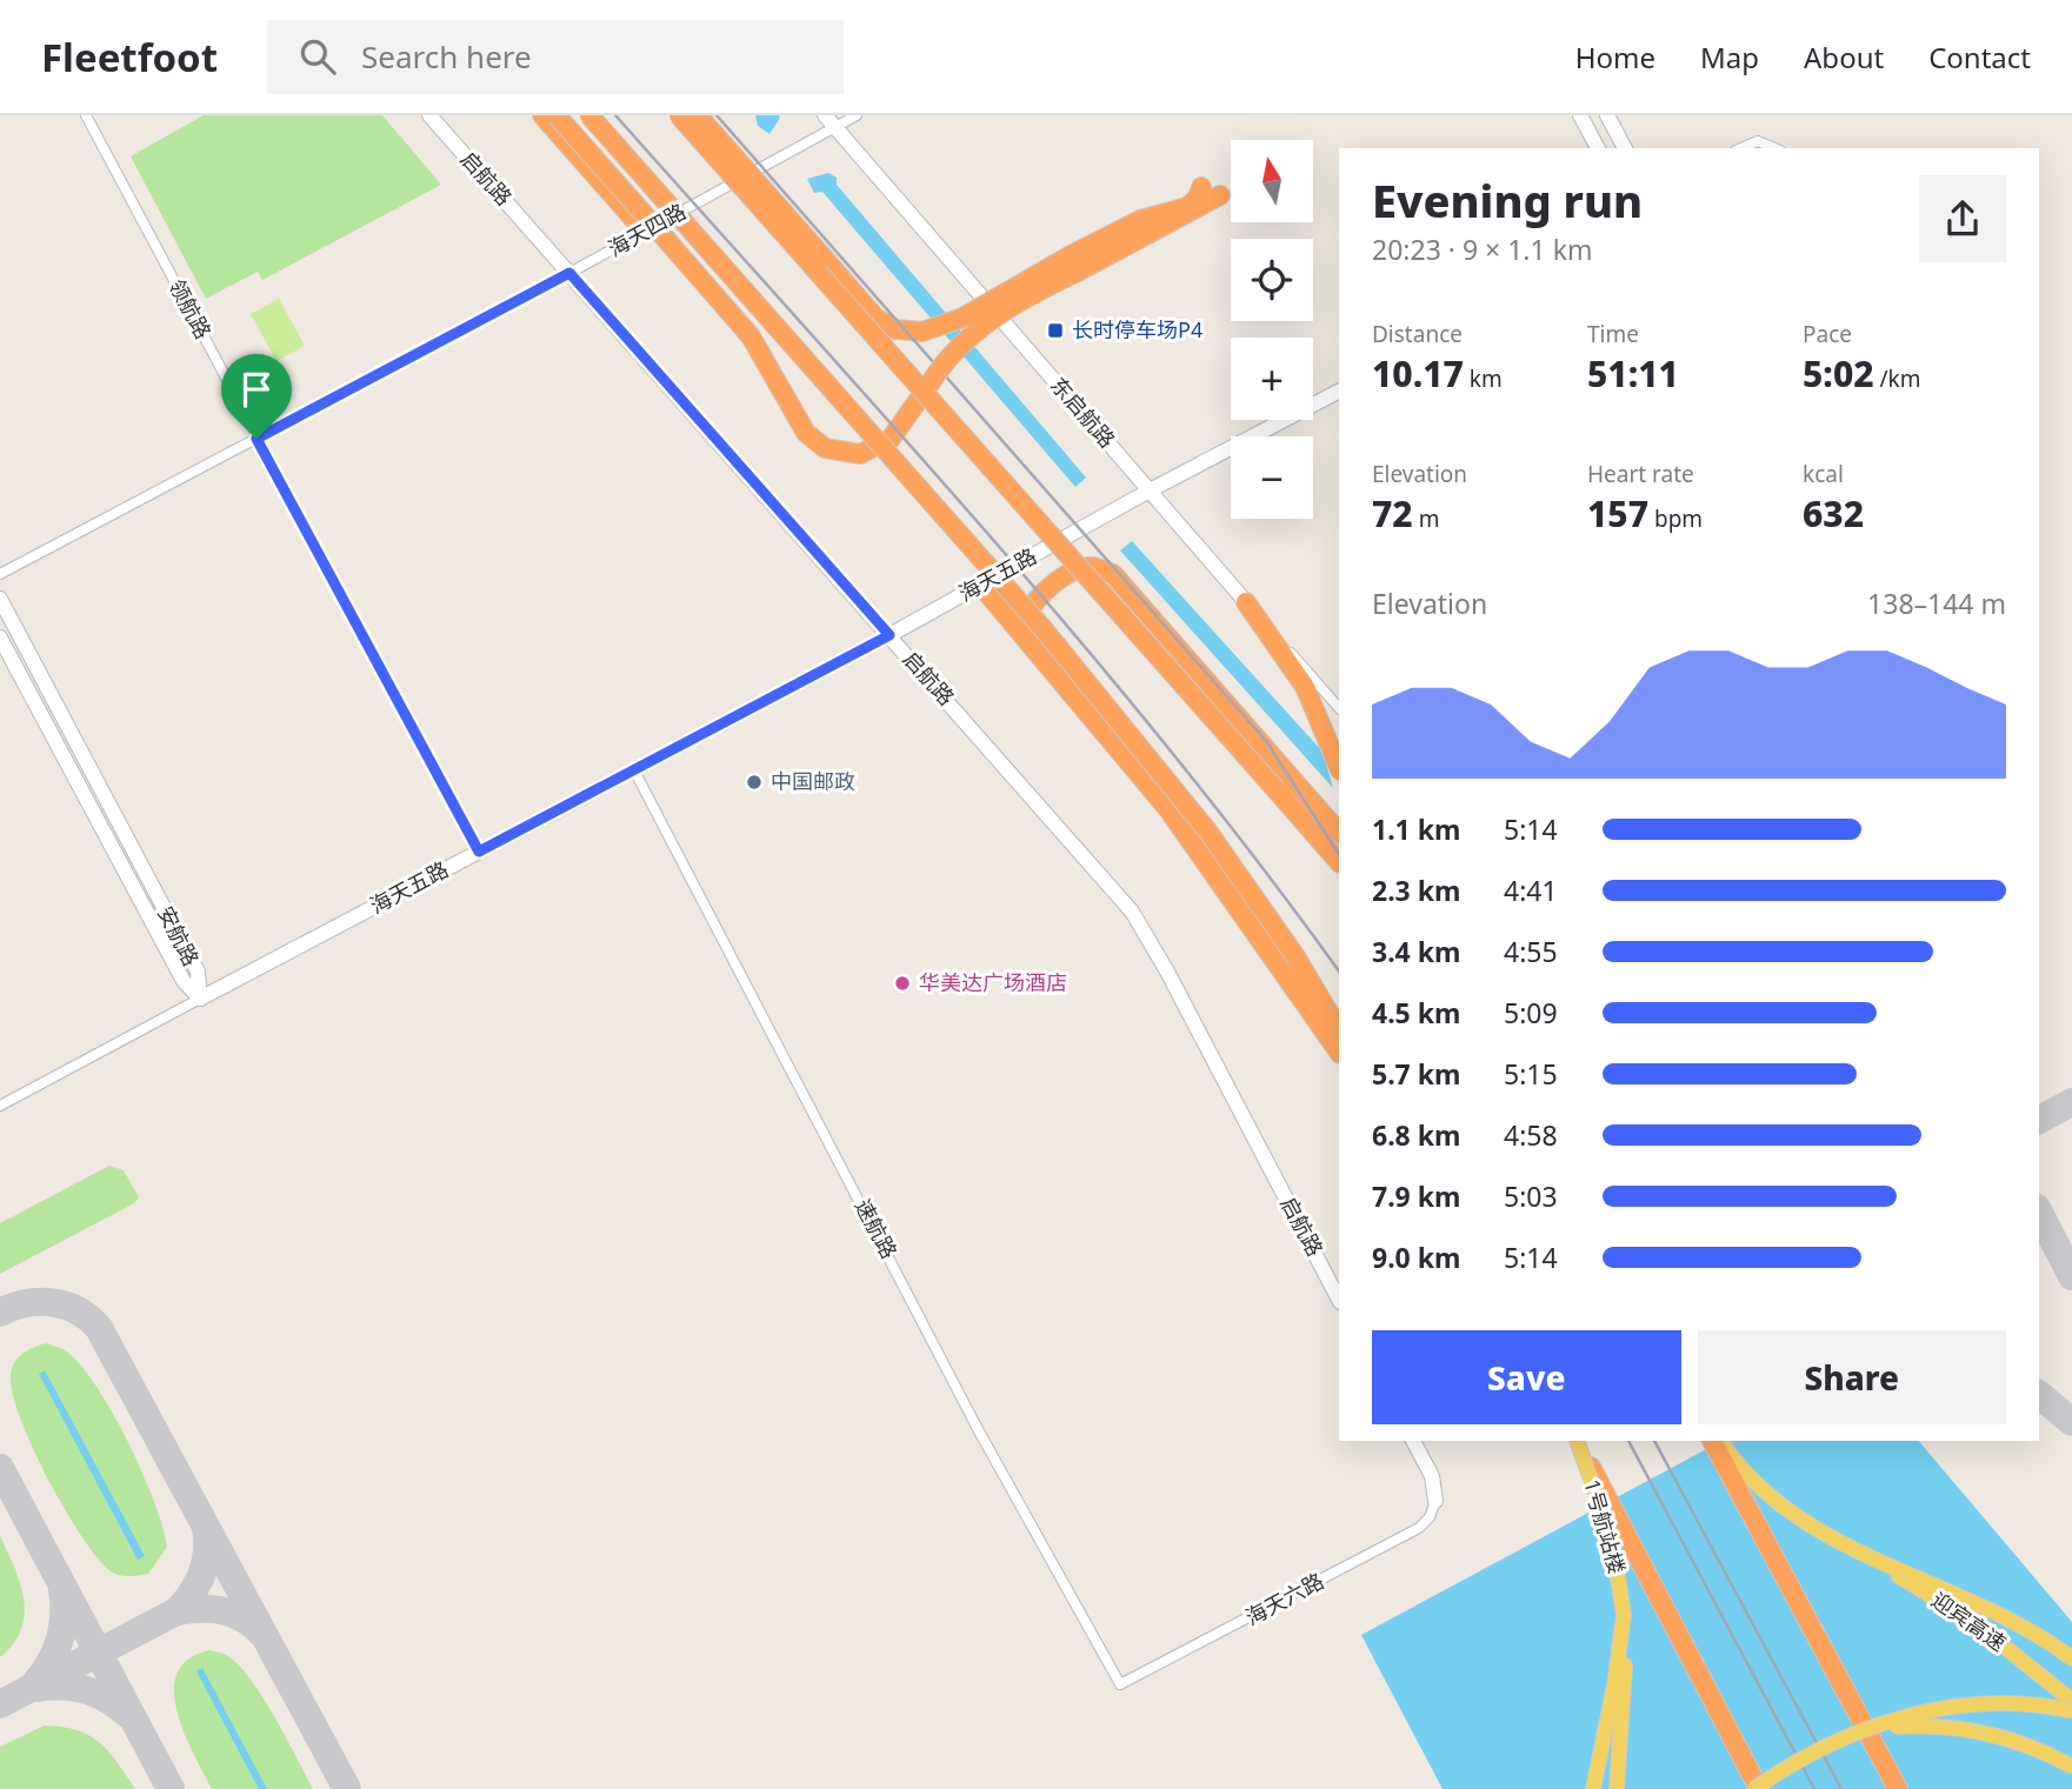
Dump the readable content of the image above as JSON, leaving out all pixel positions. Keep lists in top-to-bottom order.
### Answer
{
  "streets": {
    "main road": ["1号航站楼", "迎宾高速"],
    "street": [
      "启航路",
      "海天四路",
      "领航路",
      "东启航路",
      "海天五路",
      "安航路",
      "速航路",
      "海天六路"
    ]
  },
  "crossings": [
    ["启航路", "海天四路"],
    ["启航路", "海天五路"],
    ["海天四路", "领航路"],
    ["海天四路", "东启航路"],
    ["领航路", "海天五路"],
    ["东启航路", "海天五路"],
    ["海天五路", "安航路"],
    ["海天五路", "速航路"],
    ["速航路", "海天六路"]
  ],
  "places": {
    "transit": ["长时停车场P4"],
    "other": ["中国邮政", "华美达广场酒店"]
  },
  "north": "top",
  "page": {
    "header": "Fleetfoot",
    "search": "Search here",
    "nav": [
      "Home",
      "Map",
      "About",
      "Contact"
    ],
    "map_buttons": ["+", "−"],
    "heading": ["Evening run", "20:23 · 9 × 1.1 km"],
    "stats": [
      ["Distance", "10.17 km"],
      ["Time", "51:11"],
      ["Pace", "5:02 /km"],
      ["Elevation", "72 m"],
      ["Heart rate", "157 bpm"],
      ["kcal", "632"]
    ],
    "chart": ["Elevation", "138–144 m"],
    "list": [
      {
        "name": "1.1 km",
        "note": "5:14"
      },
      {
        "name": "2.3 km",
        "note": "4:41"
      },
      {
        "name": "3.4 km",
        "note": "4:55"
      },
      {
        "name": "4.5 km",
        "note": "5:09"
      },
      {
        "name": "5.7 km",
        "note": "5:15"
      },
      {
        "name": "6.8 km",
        "note": "4:58"
      },
      {
        "name": "7.9 km",
        "note": "5:03"
      },
      {
        "name": "9.0 km",
        "note": "5:14"
      }
    ],
    "buttons": ["Save", "Share"]
  }
}
